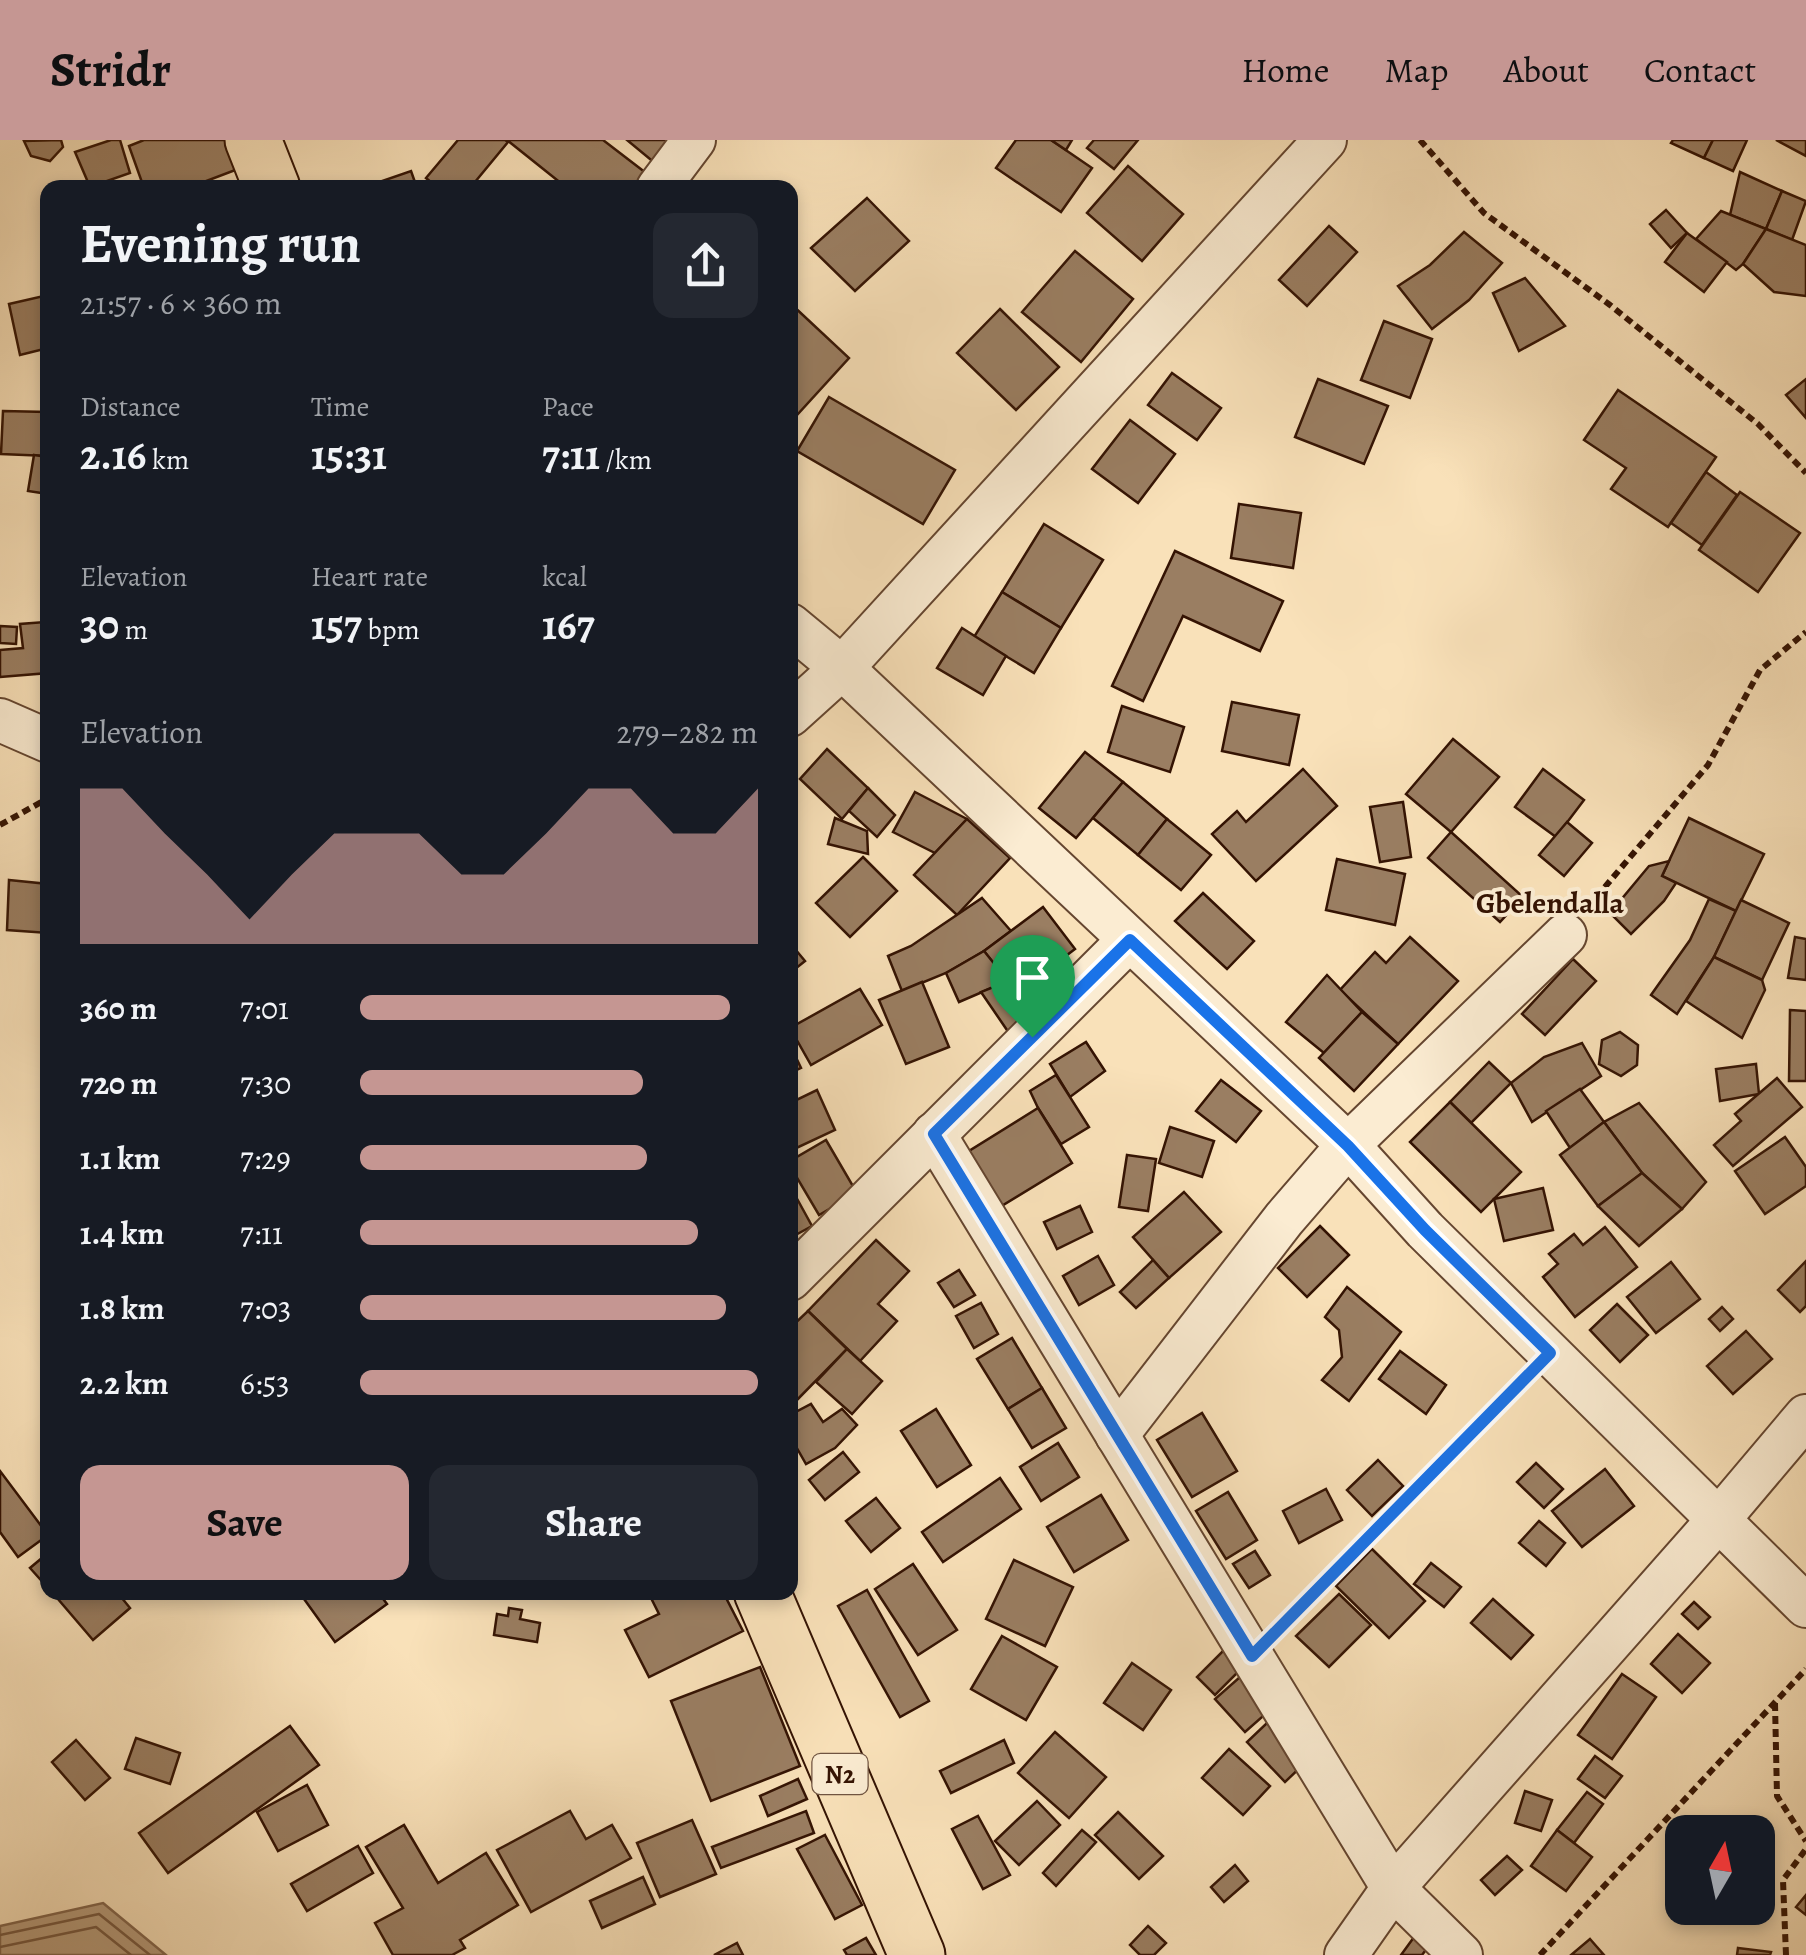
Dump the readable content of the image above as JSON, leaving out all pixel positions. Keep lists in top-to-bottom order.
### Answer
{
  "streets": {
    "highway": ["N2"]
  },
  "districts": ["Gbelendalla"],
  "north": "top",
  "page": {
    "header": "Stridr",
    "nav": [
      "Home",
      "Map",
      "About",
      "Contact"
    ],
    "heading": ["Evening run", "21:57 · 6 × 360 m"],
    "stats": [
      ["Distance", "2.16 km"],
      ["Time", "15:31"],
      ["Pace", "7:11 /km"],
      ["Elevation", "30 m"],
      ["Heart rate", "157 bpm"],
      ["kcal", "167"]
    ],
    "chart": ["Elevation", "279–282 m"],
    "list": [
      {
        "name": "360 m",
        "note": "7:01"
      },
      {
        "name": "720 m",
        "note": "7:30"
      },
      {
        "name": "1.1 km",
        "note": "7:29"
      },
      {
        "name": "1.4 km",
        "note": "7:11"
      },
      {
        "name": "1.8 km",
        "note": "7:03"
      },
      {
        "name": "2.2 km",
        "note": "6:53"
      }
    ],
    "buttons": ["Save", "Share"]
  }
}
